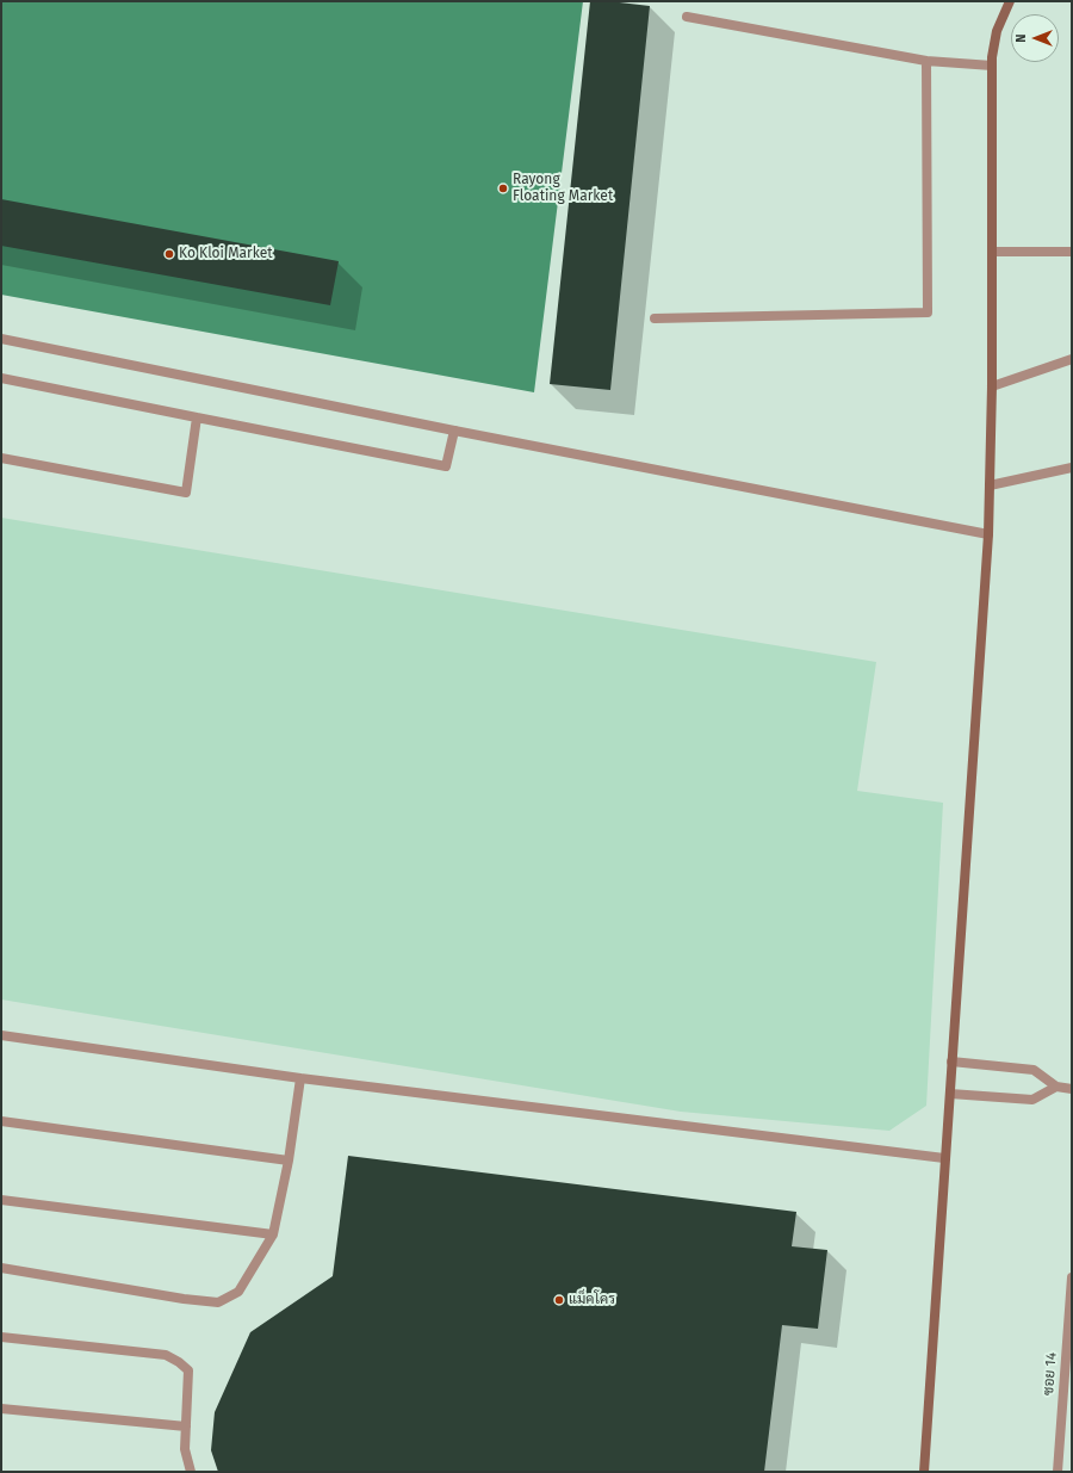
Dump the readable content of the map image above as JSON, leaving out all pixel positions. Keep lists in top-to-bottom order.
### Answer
{
  "streets": {
    "street": ["ซอย 14"]
  },
  "places": ["Rayong Floating Market", "Ko Kloi Market", "แม็คโคร"],
  "north": "left"
}
